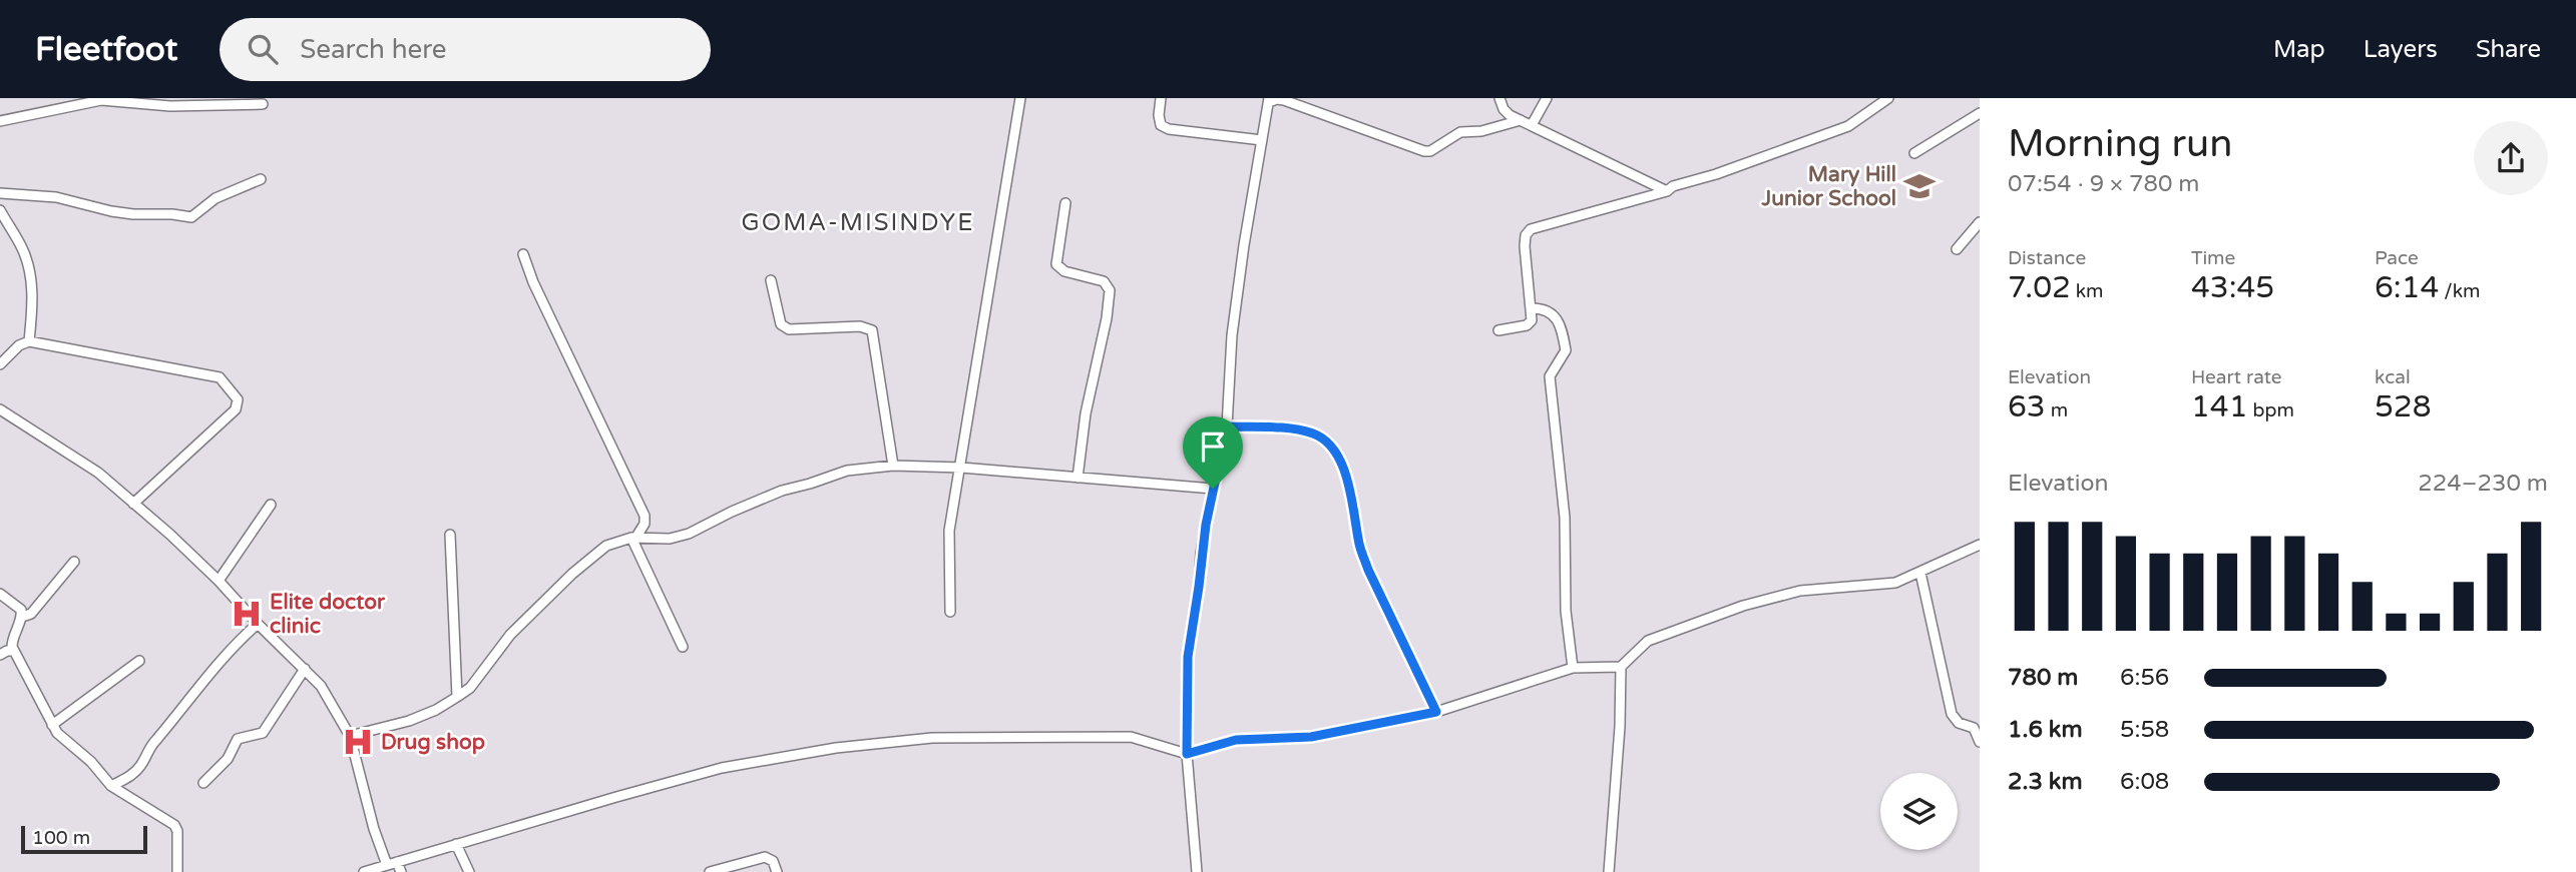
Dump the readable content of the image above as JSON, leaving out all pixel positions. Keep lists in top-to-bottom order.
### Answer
{
  "districts": ["GOMA-MISINDYE"],
  "places": {
    "school or university": ["Mary Hill Junior School"],
    "hospital": ["Elite doctor clinic", "Drug shop"]
  },
  "scale_bar": "100 m",
  "page": {
    "header": "Fleetfoot",
    "search": "Search here",
    "nav": ["Map", "Layers", "Share"],
    "heading": ["Morning run", "07:54 · 9 × 780 m"],
    "stats": [
      ["Distance", "7.02 km"],
      ["Time", "43:45"],
      ["Pace", "6:14 /km"],
      ["Elevation", "63 m"],
      ["Heart rate", "141 bpm"],
      ["kcal", "528"]
    ],
    "chart": ["Elevation", "224–230 m"],
    "list": [
      {
        "name": "780 m",
        "note": "6:56"
      },
      {
        "name": "1.6 km",
        "note": "5:58"
      },
      {
        "name": "2.3 km",
        "note": "6:08"
      }
    ],
    "scale": "100 m"
  }
}
